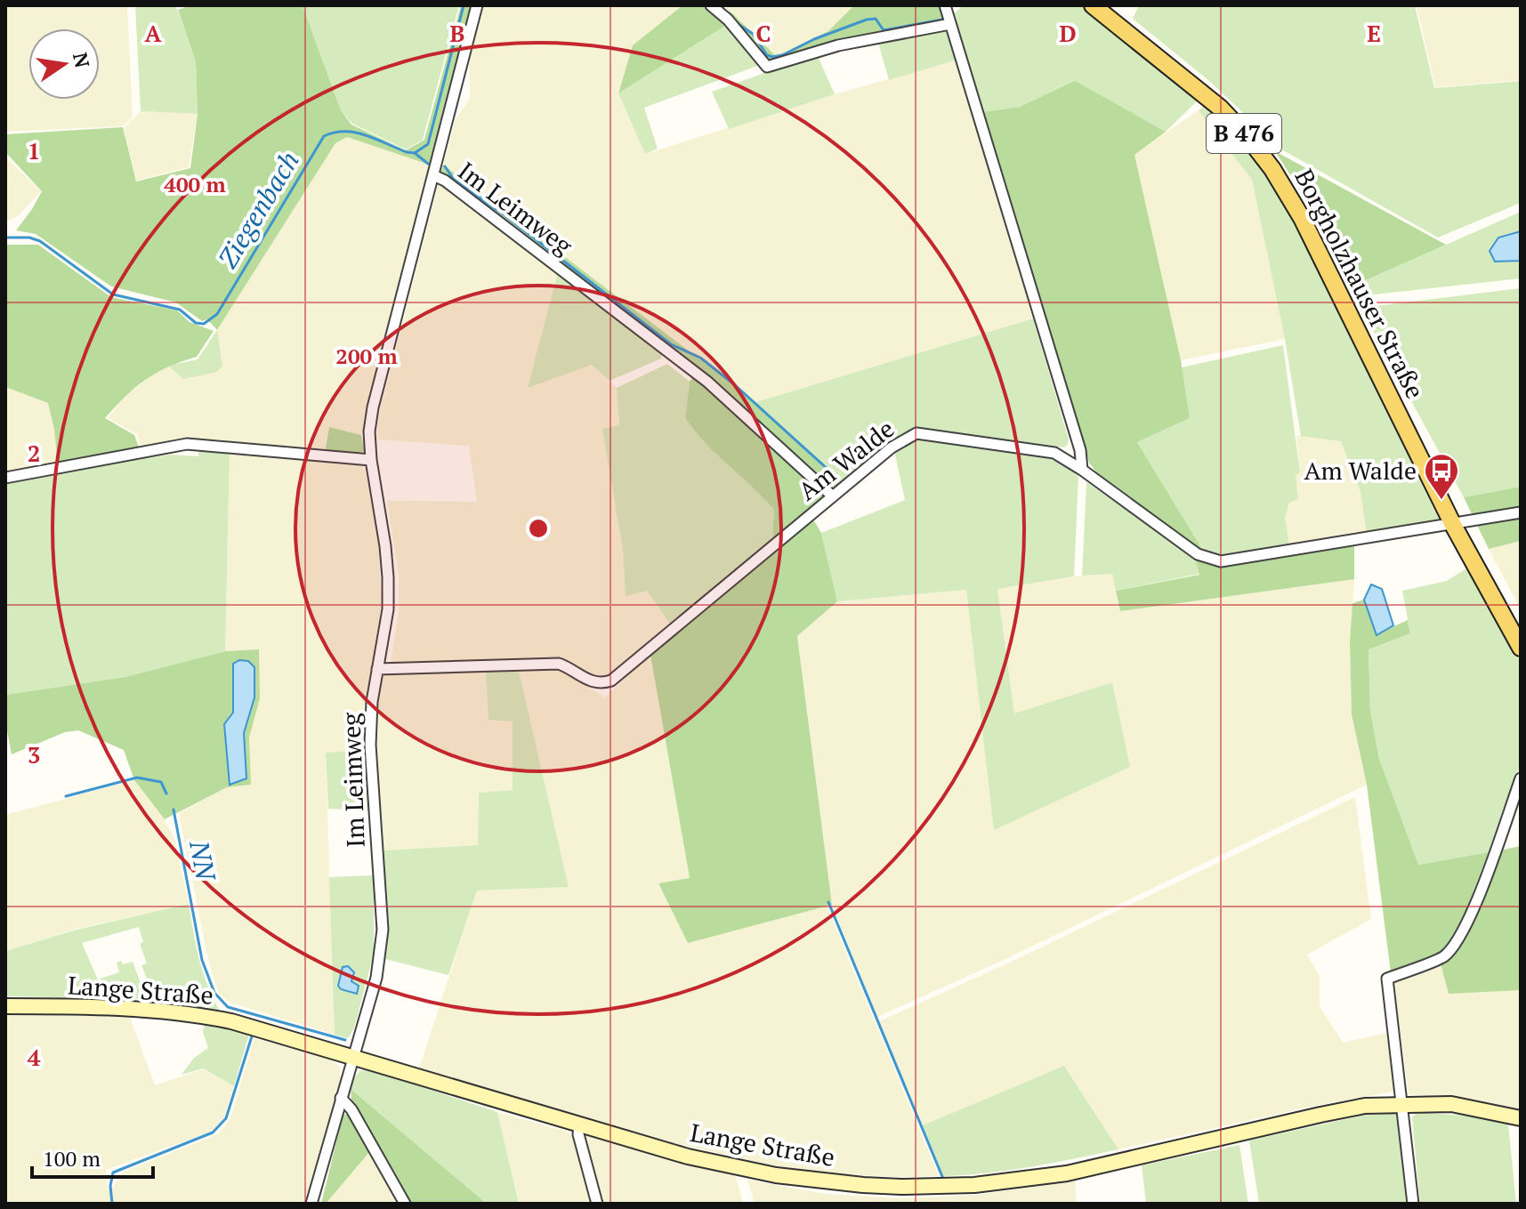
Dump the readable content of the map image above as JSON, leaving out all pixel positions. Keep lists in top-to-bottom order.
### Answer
{
  "streets": {
    "main road": ["B 476", "Borgholzhauser Straße"],
    "street": ["Im Leimweg", "Am Walde", "Lange Straße"]
  },
  "crossings": [
    ["Im Leimweg", "Am Walde"],
    ["Im Leimweg", "Lange Straße"],
    ["Borgholzhauser Straße", "Am Walde"]
  ],
  "water": ["Ziegenbach", "NN"],
  "places": {
    "bus stop": ["Am Walde"]
  },
  "scale_bar": "100 m",
  "north": "right",
  "grid": {
    "columns": [
      "A",
      "B",
      "C",
      "D",
      "E"
    ],
    "rows": [
      "1",
      "2",
      "3",
      "4"
    ]
  },
  "rings": ["400 m", "200 m"]
}
